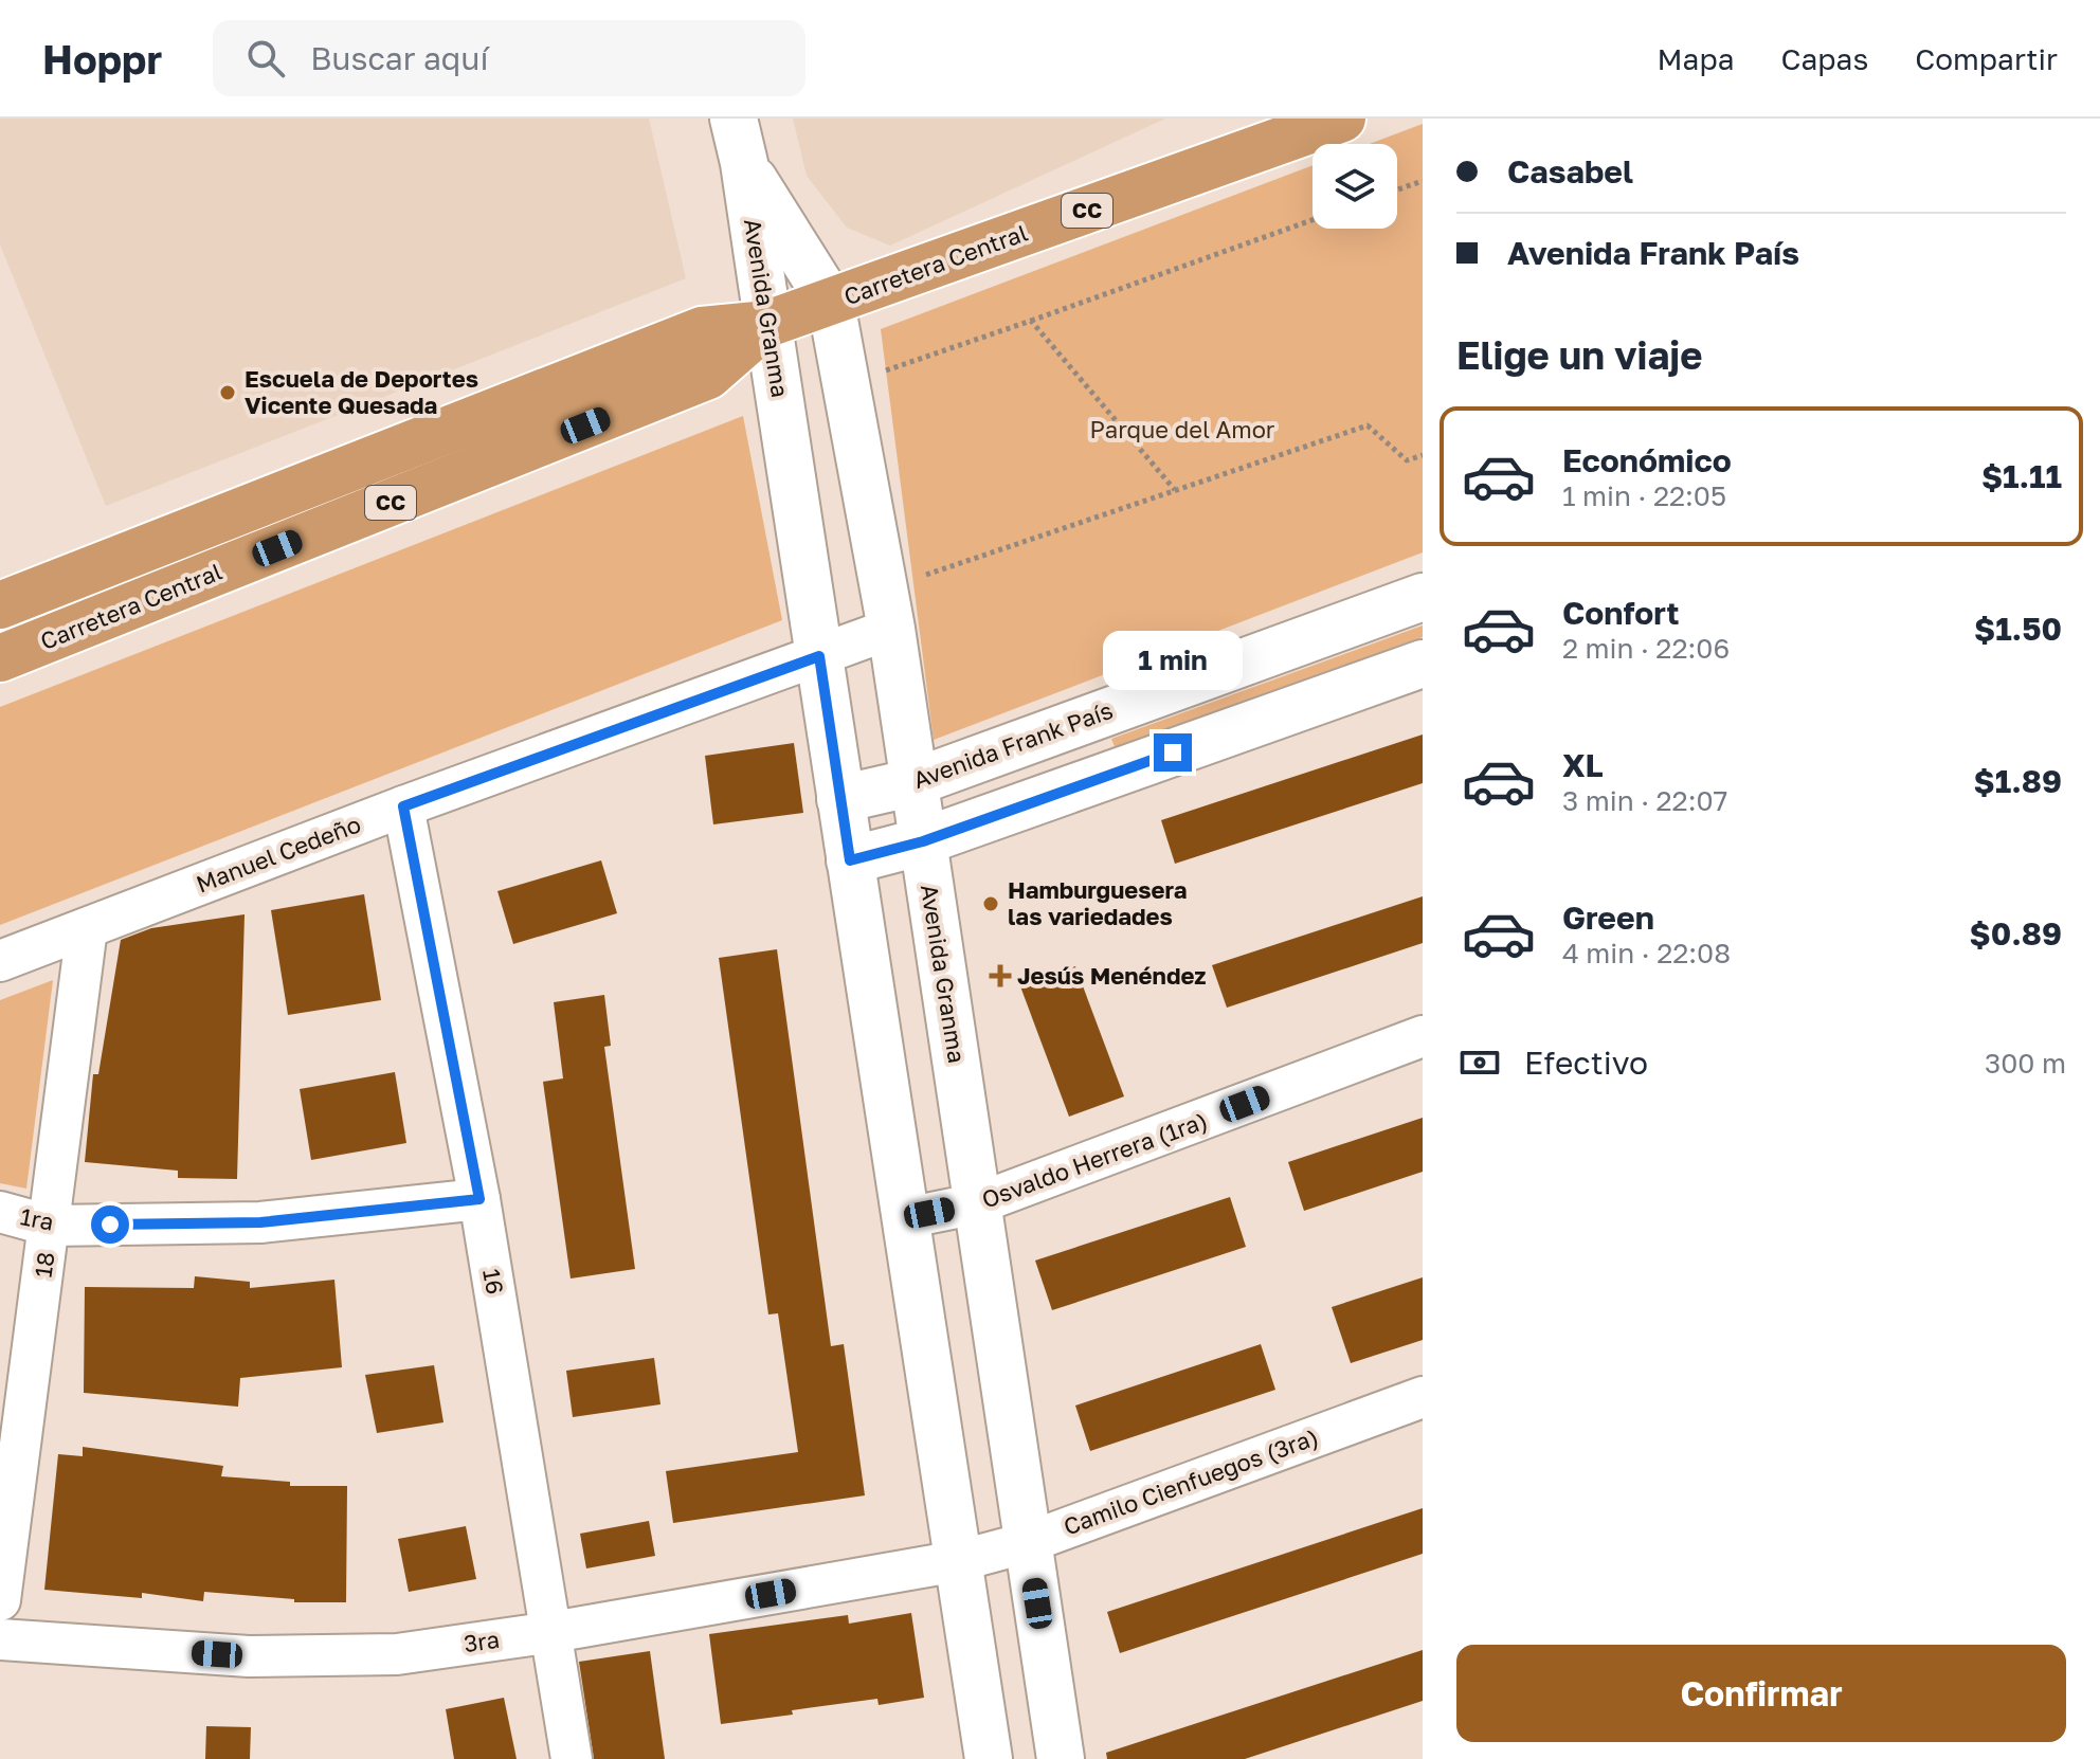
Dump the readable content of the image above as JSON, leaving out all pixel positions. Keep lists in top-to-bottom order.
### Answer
{
  "streets": {
    "highway": ["CC", "Carretera Central"],
    "main road": ["Avenida Granma", "Avenida Frank País"],
    "street": [
      "Manuel Cedeño",
      "Osvaldo Herrera (1ra)",
      "1ra",
      "18",
      "16",
      "Camilo Cienfuegos (3ra)",
      "3ra"
    ]
  },
  "crossings": [
    ["Carretera Central", "Avenida Granma"],
    ["Avenida Granma", "Avenida Frank País"],
    ["Avenida Granma", "Manuel Cedeño"],
    ["Avenida Granma", "Osvaldo Herrera (1ra)"],
    ["Avenida Granma", "Camilo Cienfuegos (3ra)"],
    ["Avenida Granma", "3ra"],
    ["Manuel Cedeño", "18"],
    ["Manuel Cedeño", "16"],
    ["1ra", "18"],
    ["1ra", "16"],
    ["16", "3ra"],
    ["Camilo Cienfuegos (3ra)", "3ra"]
  ],
  "parks": ["Parque del Amor"],
  "places": {
    "other": ["Escuela de Deportes Vicente Quesada", "Hamburguesera las variedades"],
    "health": ["Jesús Menéndez"]
  },
  "page": {
    "header": "Hoppr",
    "search": "Buscar aquí",
    "nav": ["Mapa", "Capas", "Compartir"],
    "banner": ["Casabel", "Avenida Frank País"],
    "heading": "Elige un viaje",
    "list": [
      {
        "name": "Económico",
        "note": "1 min · 22:05",
        "value": "$1.11"
      },
      {
        "name": "Confort",
        "note": "2 min · 22:06",
        "value": "$1.50"
      },
      {
        "name": "XL",
        "note": "3 min · 22:07",
        "value": "$1.89"
      },
      {
        "name": "Green",
        "note": "4 min · 22:08",
        "value": "$0.89"
      }
    ],
    "bubble": "1 min",
    "pay": ["Efectivo", "300 m"],
    "buttons": "Confirmar"
  }
}
